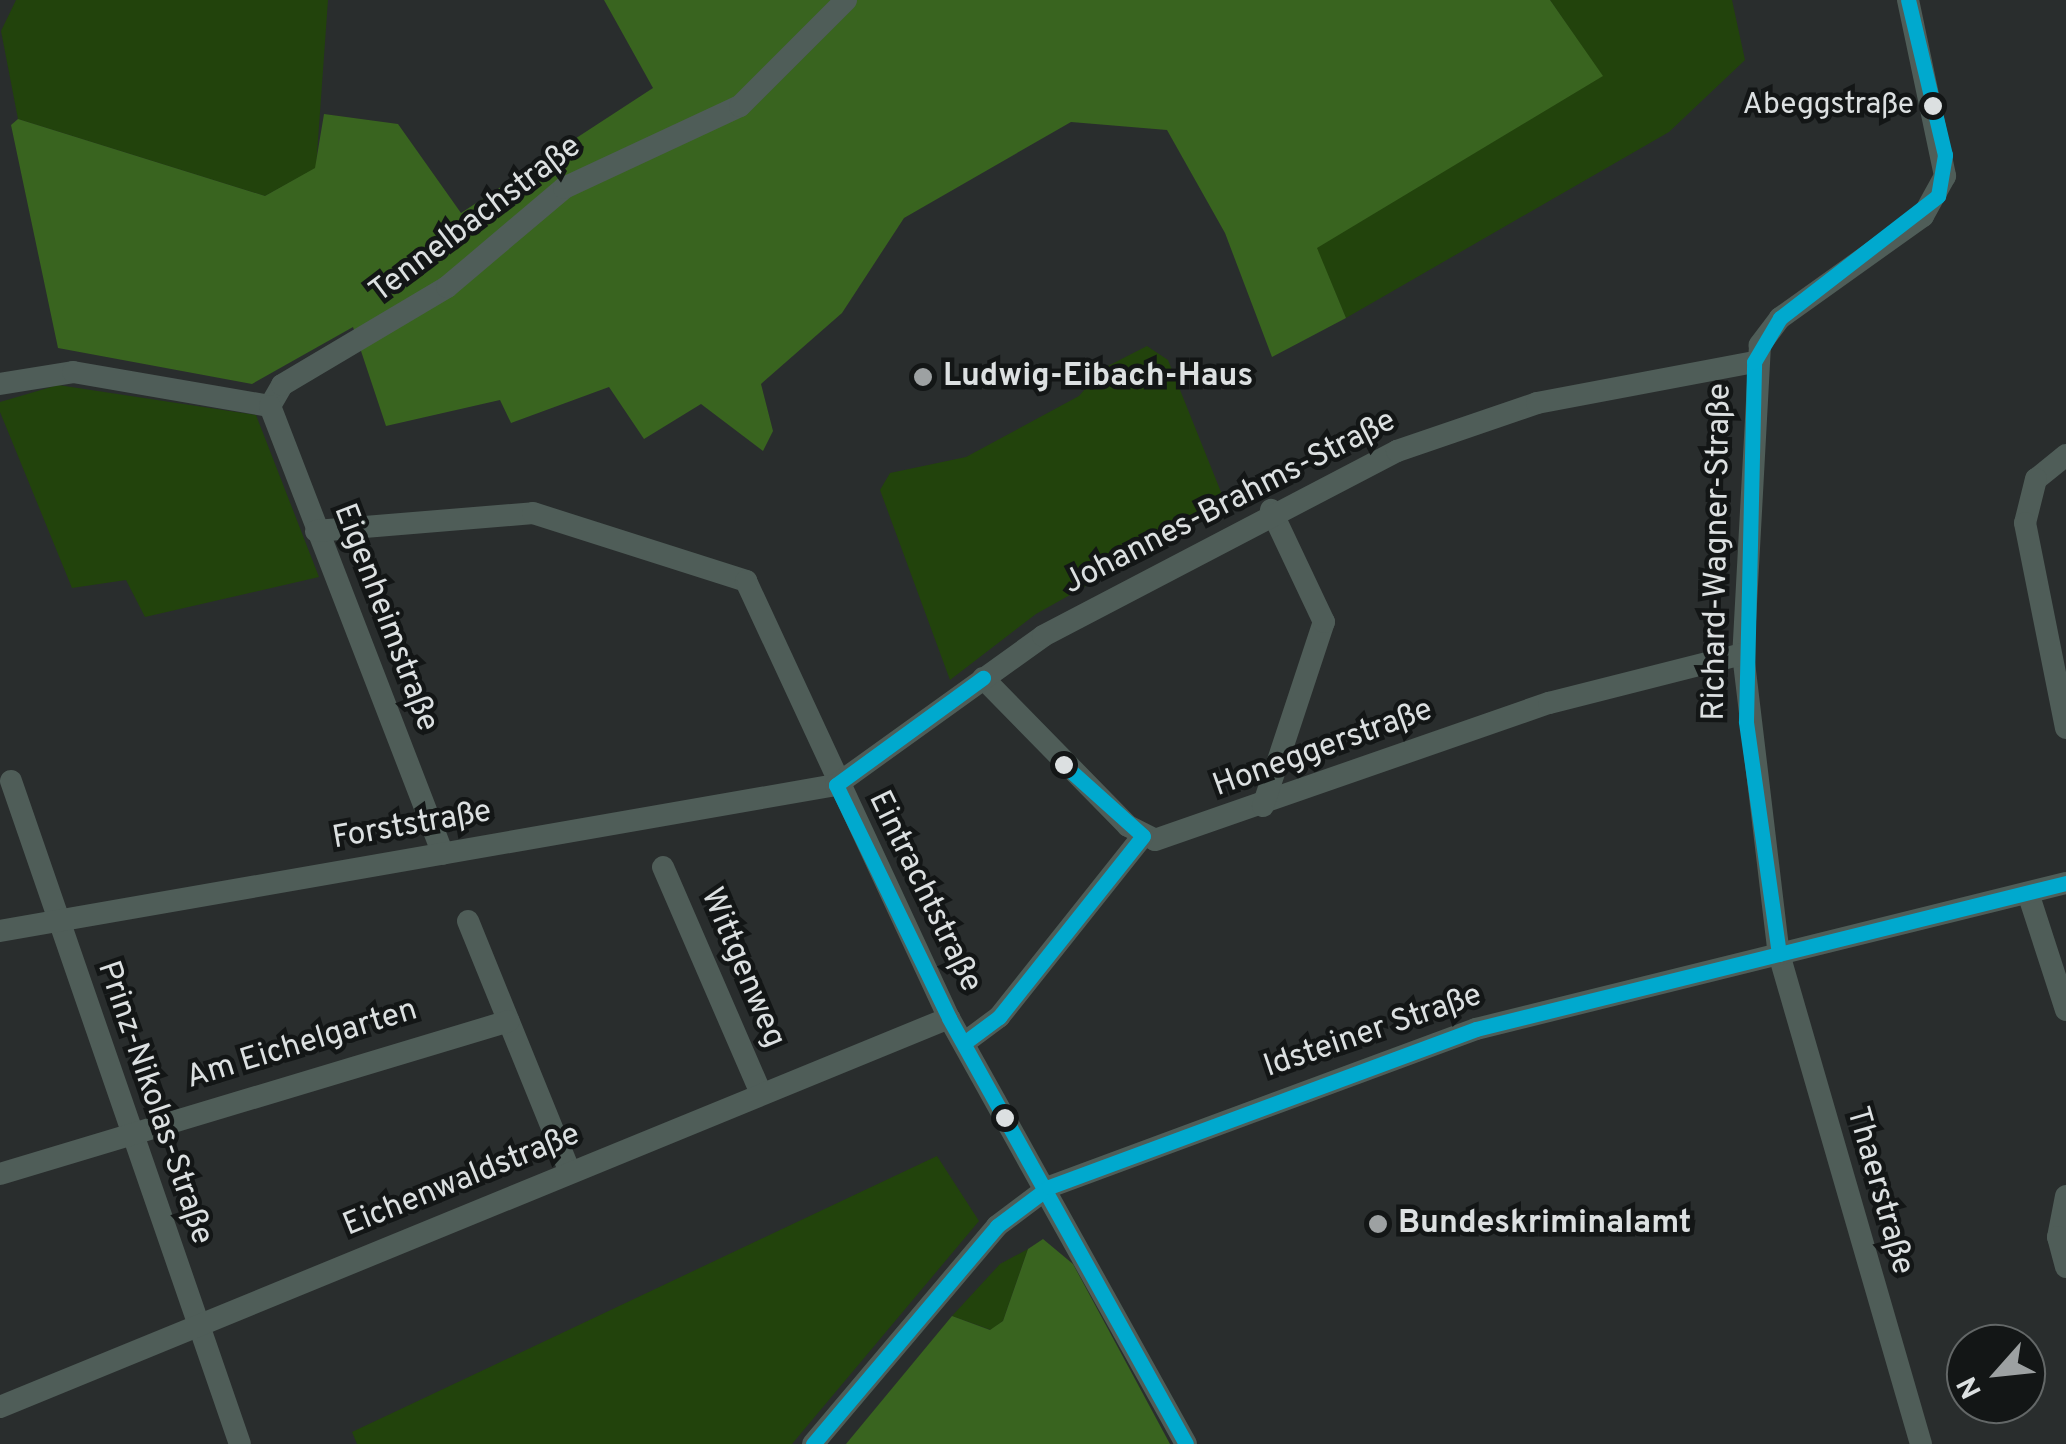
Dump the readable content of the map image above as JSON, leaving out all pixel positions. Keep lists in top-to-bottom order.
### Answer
{
  "streets": {
    "street": [
      "Tennelbachstraße",
      "Johannes-Brahms-Straße",
      "Richard-Wagner-Straße",
      "Eigenheimstraße",
      "Honeggerstraße",
      "Forststraße",
      "Eintrachtstraße",
      "Wittgenweg",
      "Idsteiner Straße",
      "Am Eichelgarten",
      "Prinz-Nikolas-Straße",
      "Eichenwaldstraße",
      "Thaerstraße"
    ]
  },
  "crossings": [
    ["Tennelbachstraße", "Eigenheimstraße"],
    ["Johannes-Brahms-Straße", "Richard-Wagner-Straße"],
    ["Johannes-Brahms-Straße", "Forststraße"],
    ["Johannes-Brahms-Straße", "Eintrachtstraße"],
    ["Richard-Wagner-Straße", "Honeggerstraße"],
    ["Richard-Wagner-Straße", "Idsteiner Straße"],
    ["Richard-Wagner-Straße", "Thaerstraße"],
    ["Eigenheimstraße", "Forststraße"],
    ["Eigenheimstraße", "Eintrachtstraße"],
    ["Forststraße", "Eintrachtstraße"],
    ["Forststraße", "Prinz-Nikolas-Straße"],
    ["Eintrachtstraße", "Idsteiner Straße"],
    ["Eintrachtstraße", "Eichenwaldstraße"],
    ["Wittgenweg", "Eichenwaldstraße"],
    ["Idsteiner Straße", "Thaerstraße"],
    ["Am Eichelgarten", "Prinz-Nikolas-Straße"],
    ["Prinz-Nikolas-Straße", "Eichenwaldstraße"]
  ],
  "places": ["Abeggstraße", "Ludwig-Eibach-Haus", "Bundeskriminalamt"],
  "north": "bottom left"
}
